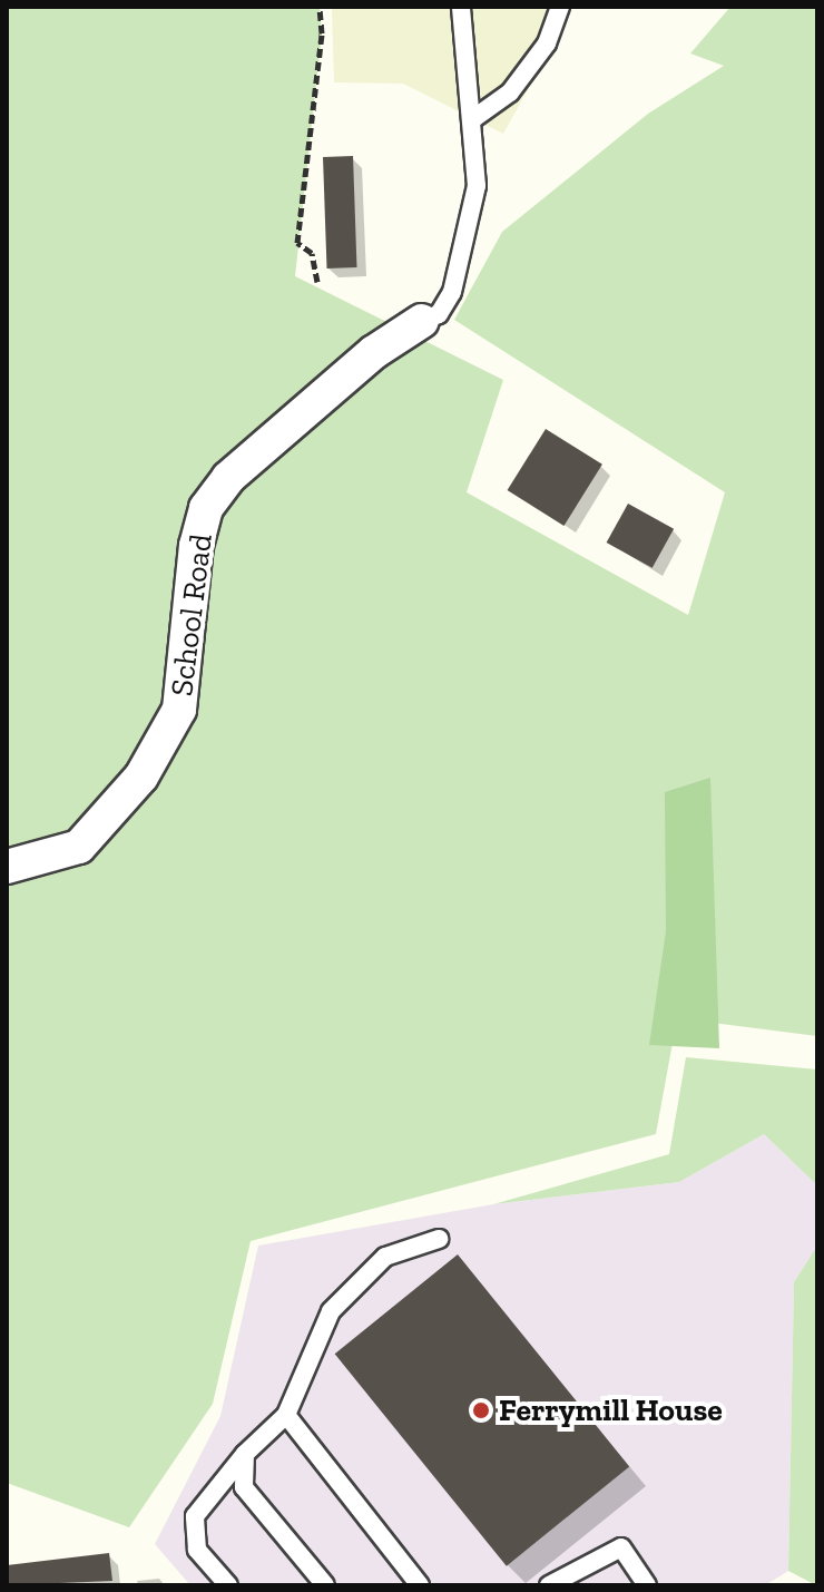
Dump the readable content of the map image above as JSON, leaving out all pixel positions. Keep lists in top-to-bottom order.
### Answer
{
  "streets": {
    "street": ["School Road"]
  },
  "places": ["Ferrymill House"]
}
